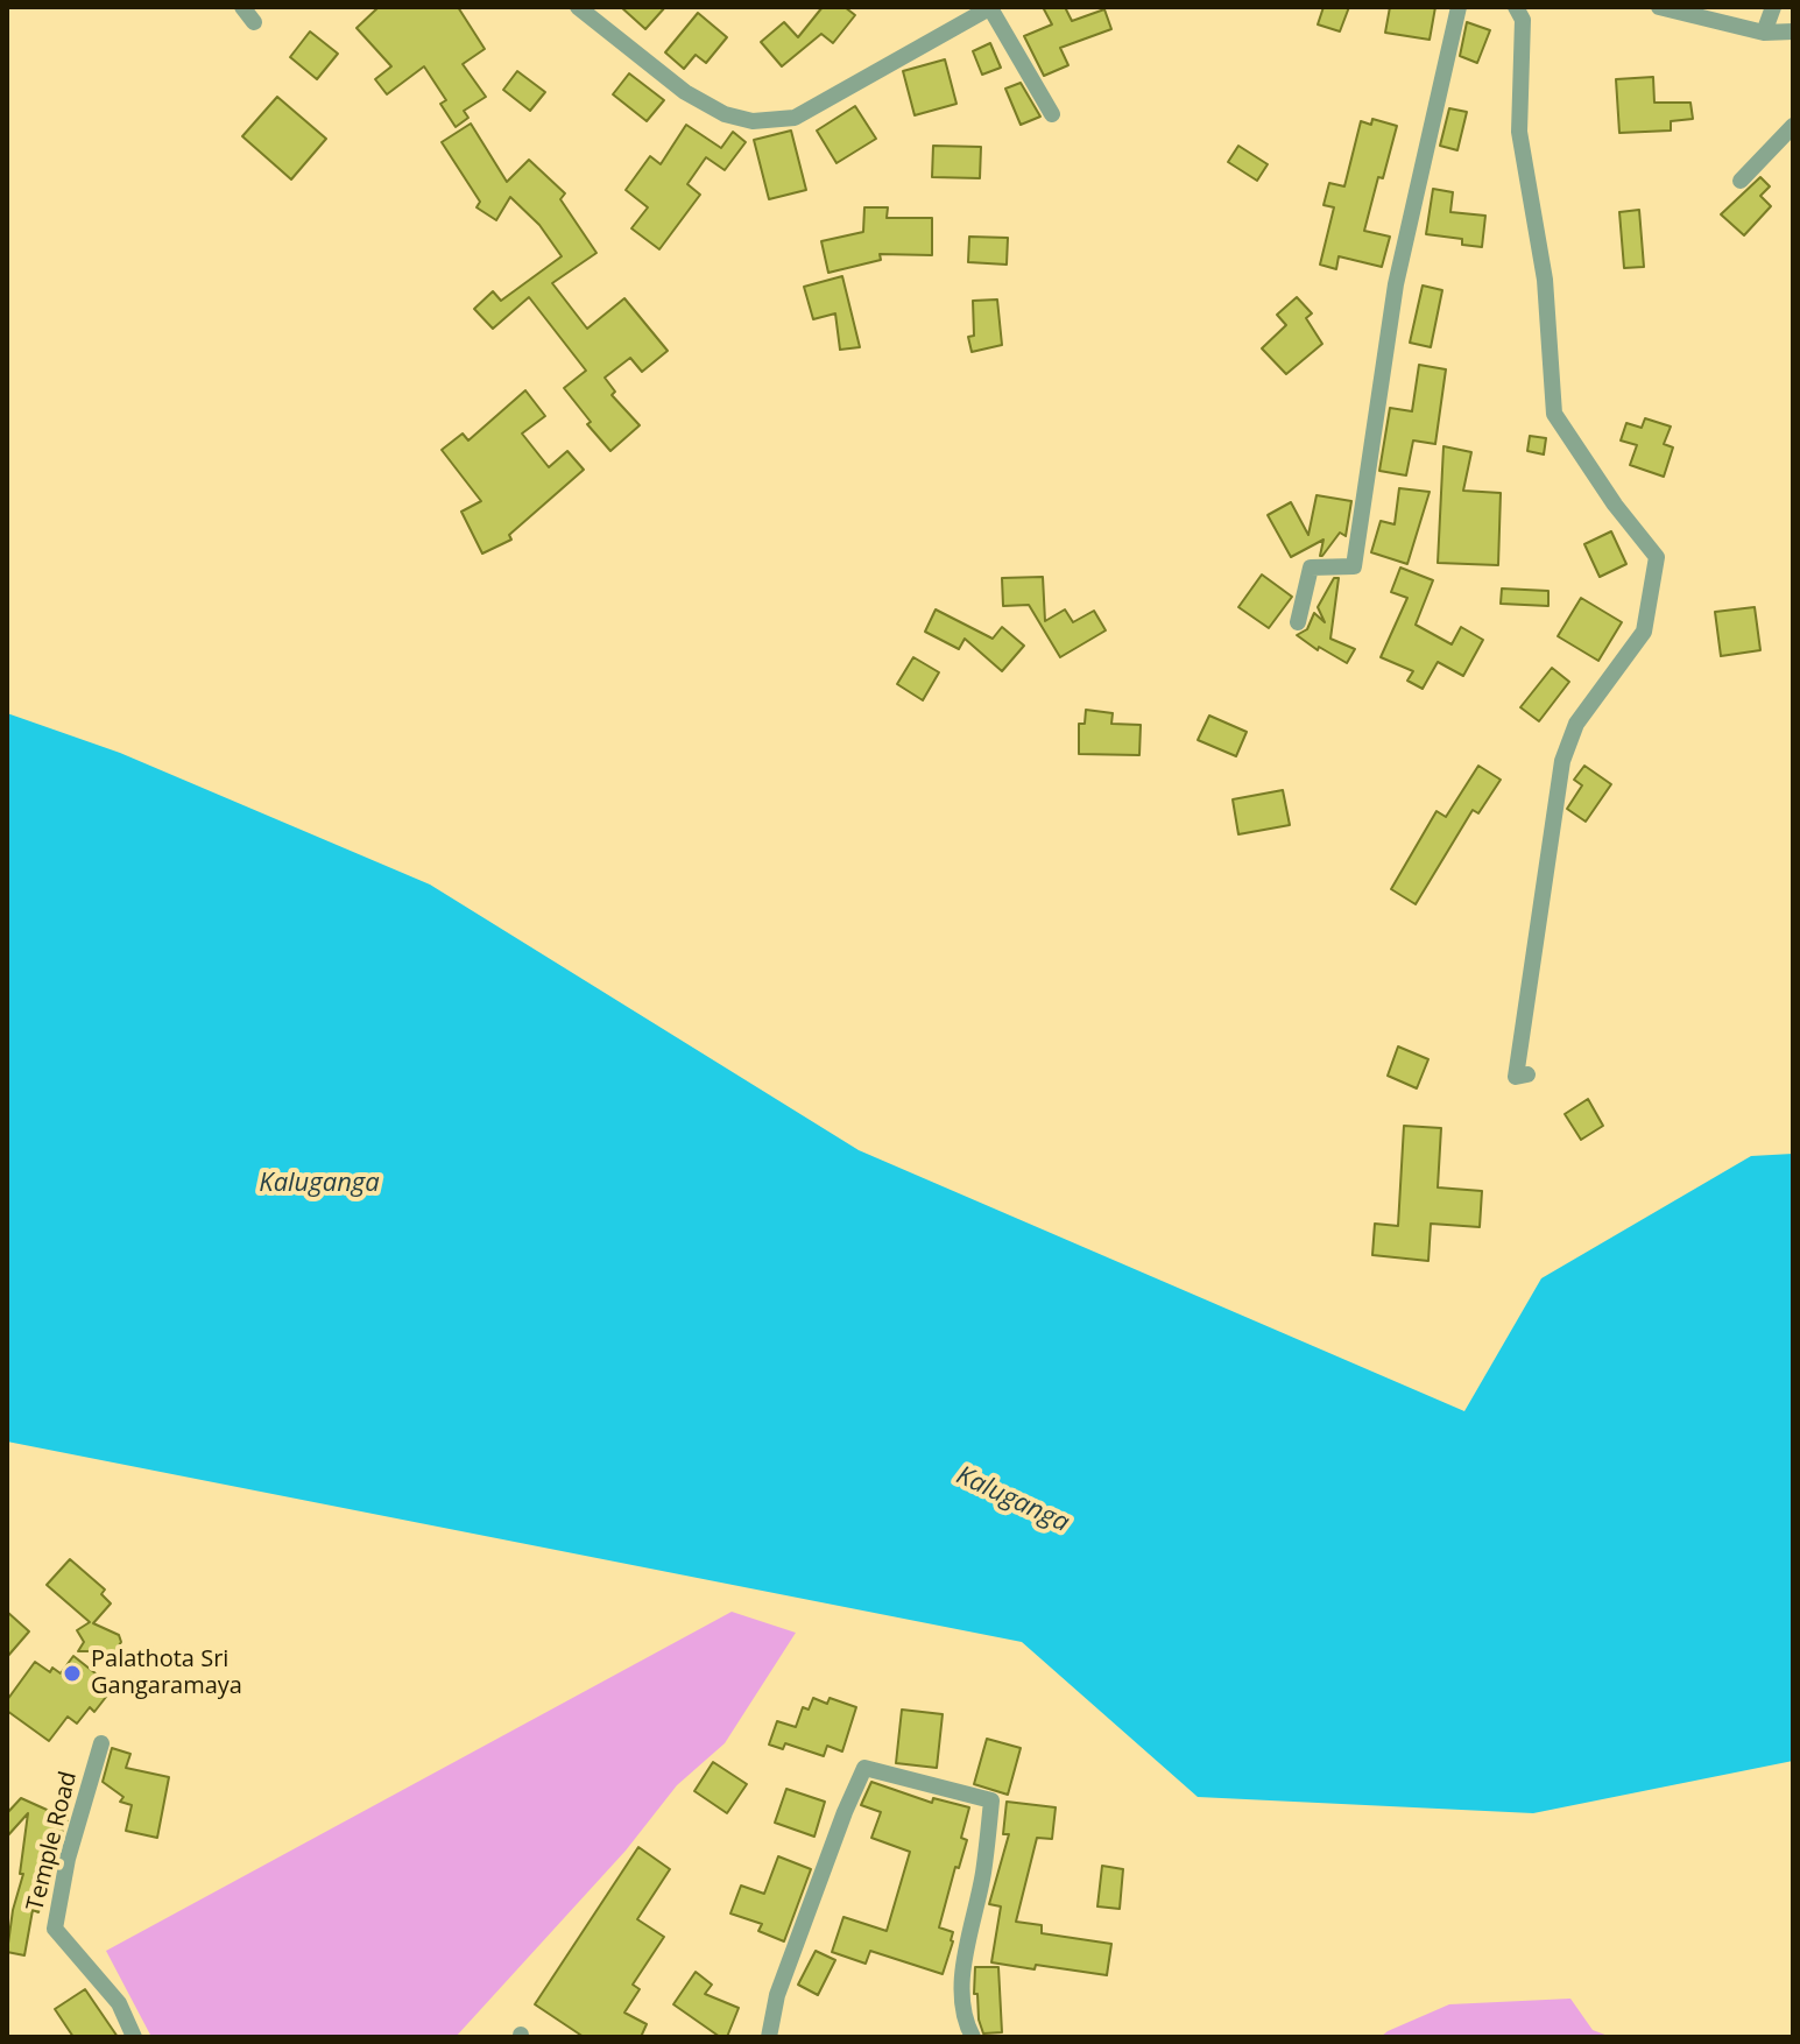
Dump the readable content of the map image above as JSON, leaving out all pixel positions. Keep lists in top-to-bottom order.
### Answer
{
  "streets": {
    "street": ["Temple Road"]
  },
  "water": ["Kaluganga"],
  "places": ["Palathota Sri Gangaramaya"]
}
